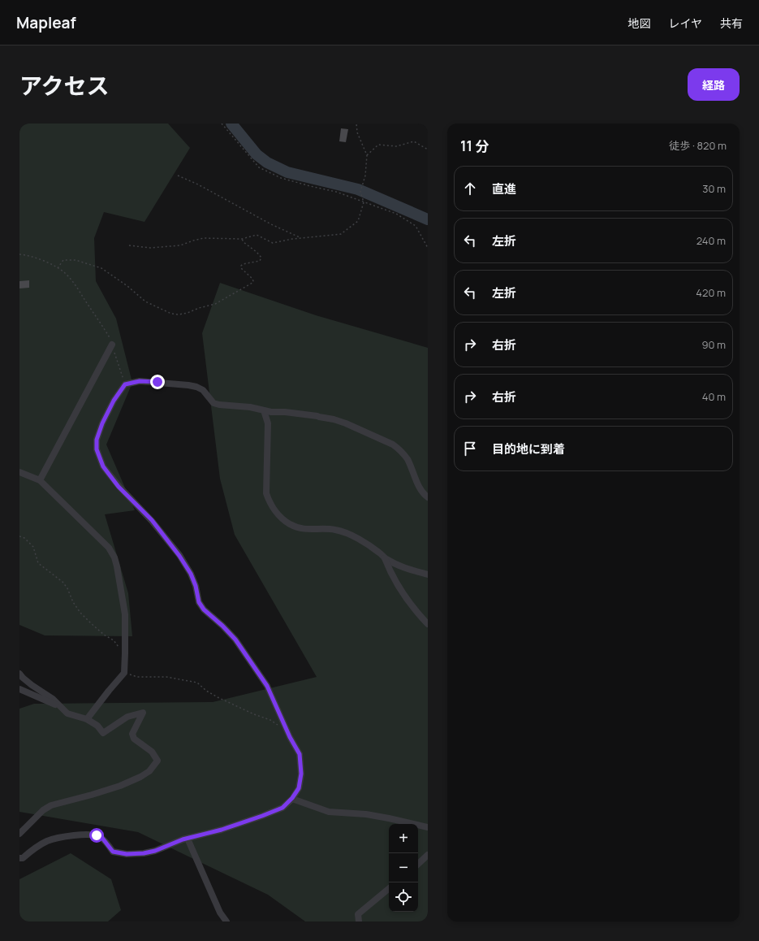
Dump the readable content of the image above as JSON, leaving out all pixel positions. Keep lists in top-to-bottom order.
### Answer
{
  "page": {
    "header": "Mapleaf",
    "nav": ["地図", "レイヤ", "共有"],
    "title": "アクセス",
    "buttons": "経路",
    "heading": ["11 分", "徒歩 · 820 m"],
    "list": [
      ["直進", "30 m"],
      ["左折", "240 m"],
      ["左折", "420 m"],
      ["右折", "90 m"],
      ["右折", "40 m"],
      "目的地に到着"
    ],
    "map_buttons": ["+", "−"]
  }
}
